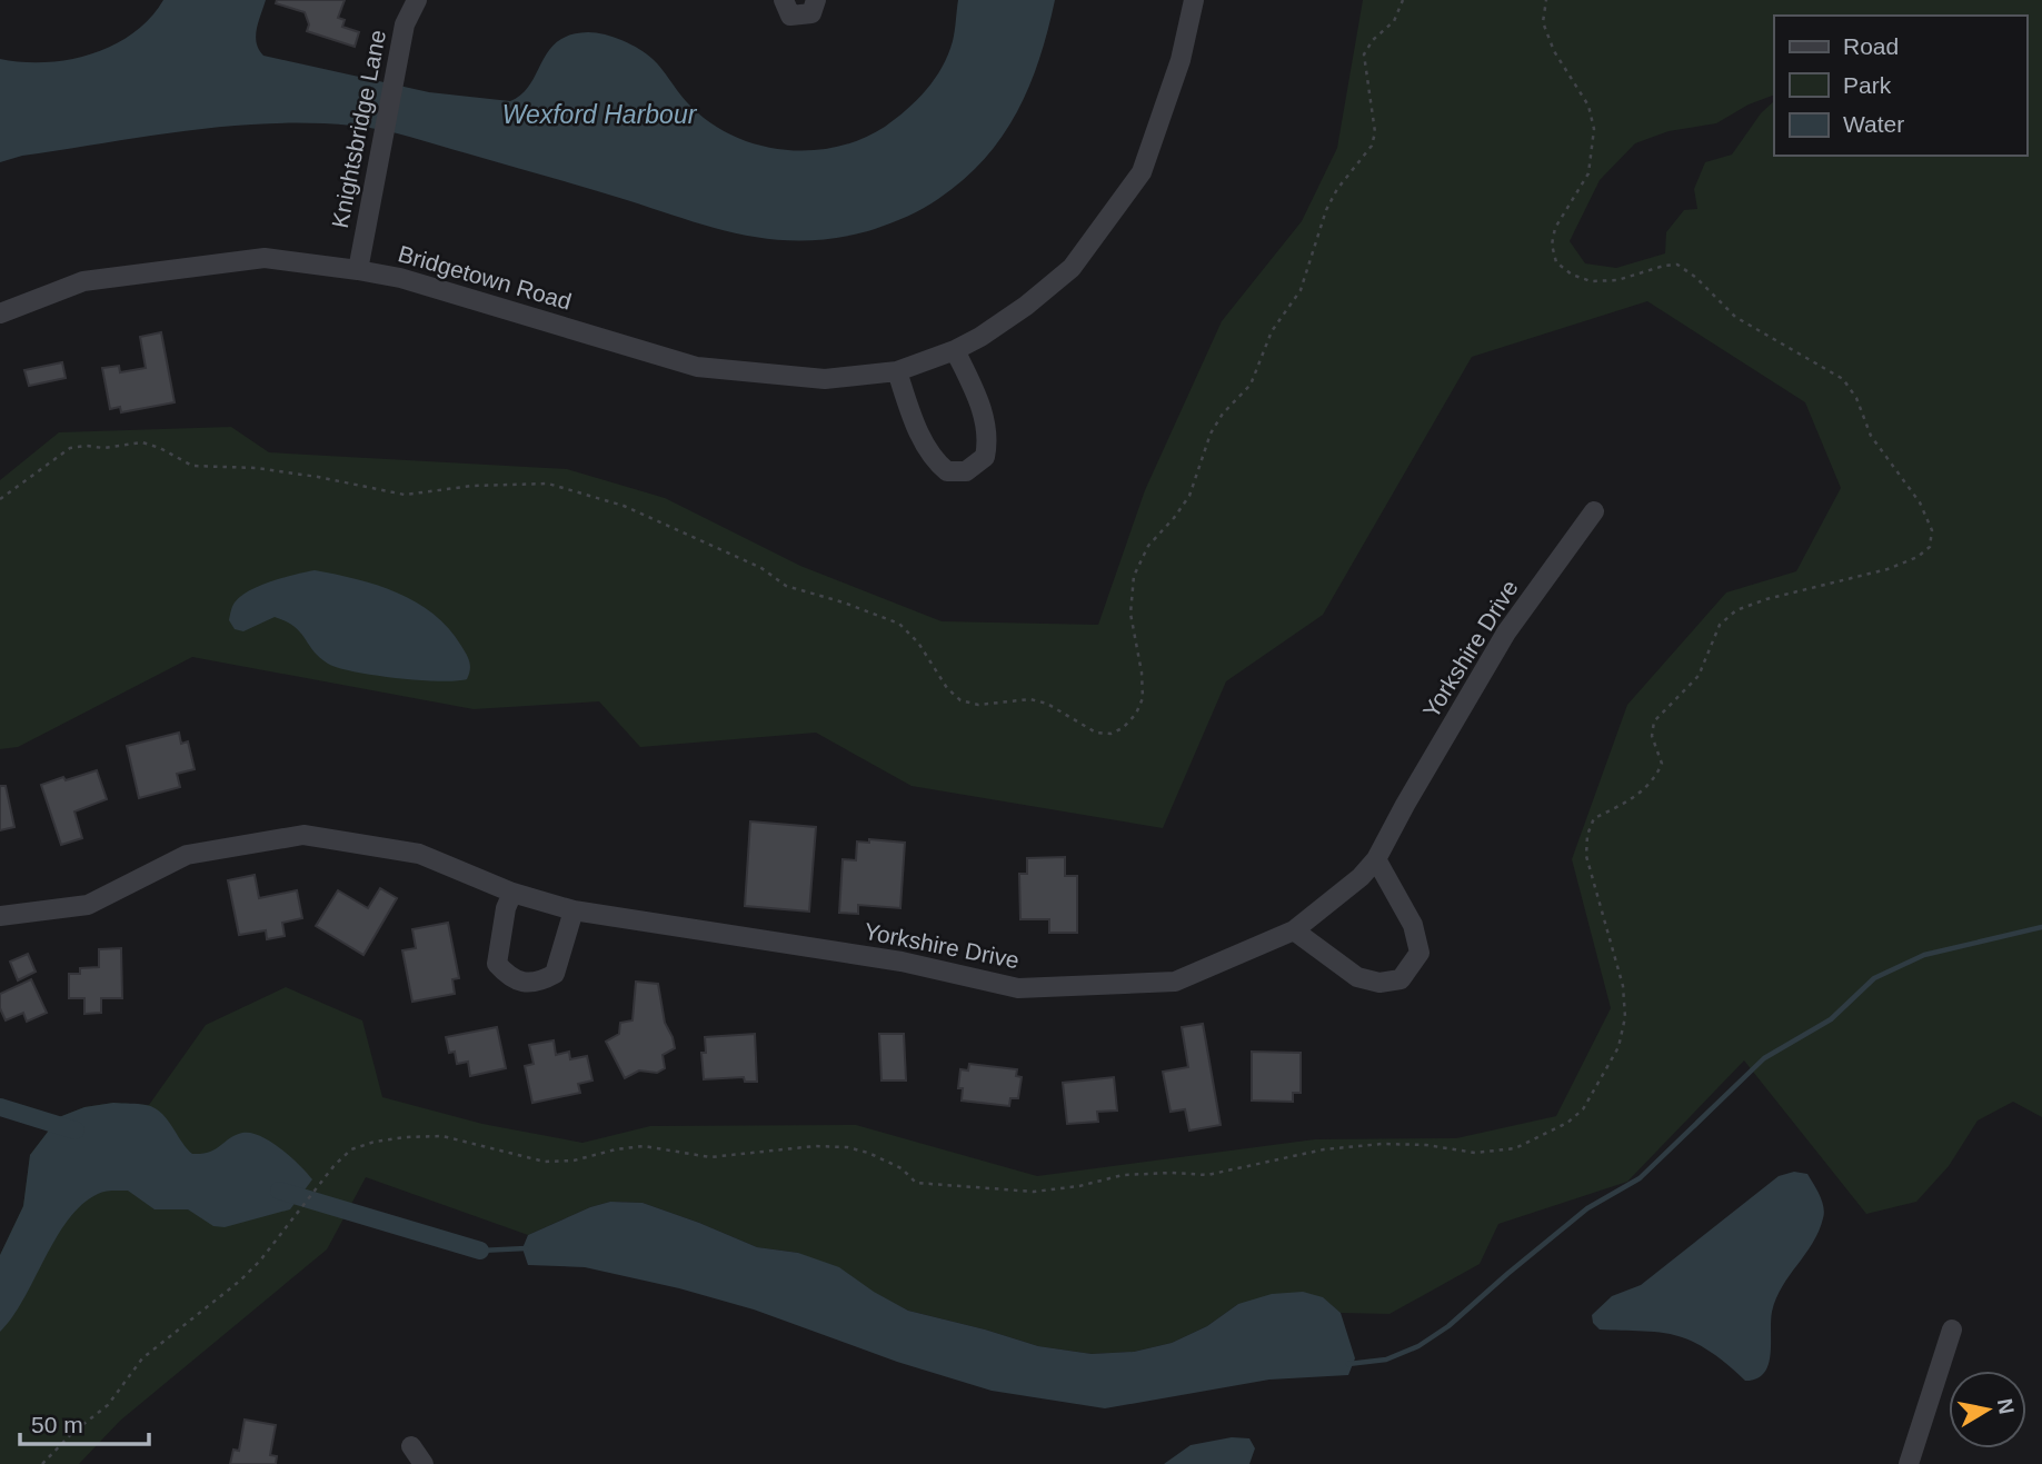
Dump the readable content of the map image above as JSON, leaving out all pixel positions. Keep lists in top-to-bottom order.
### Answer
{
  "streets": {
    "street": ["Knightsbridge Lane", "Bridgetown Road", "Yorkshire Drive"]
  },
  "crossings": [
    ["Knightsbridge Lane", "Bridgetown Road"]
  ],
  "water": ["Wexford Harbour"],
  "legend": ["Road", "Park", "Water"],
  "scale_bar": "50 m",
  "north": "right"
}
